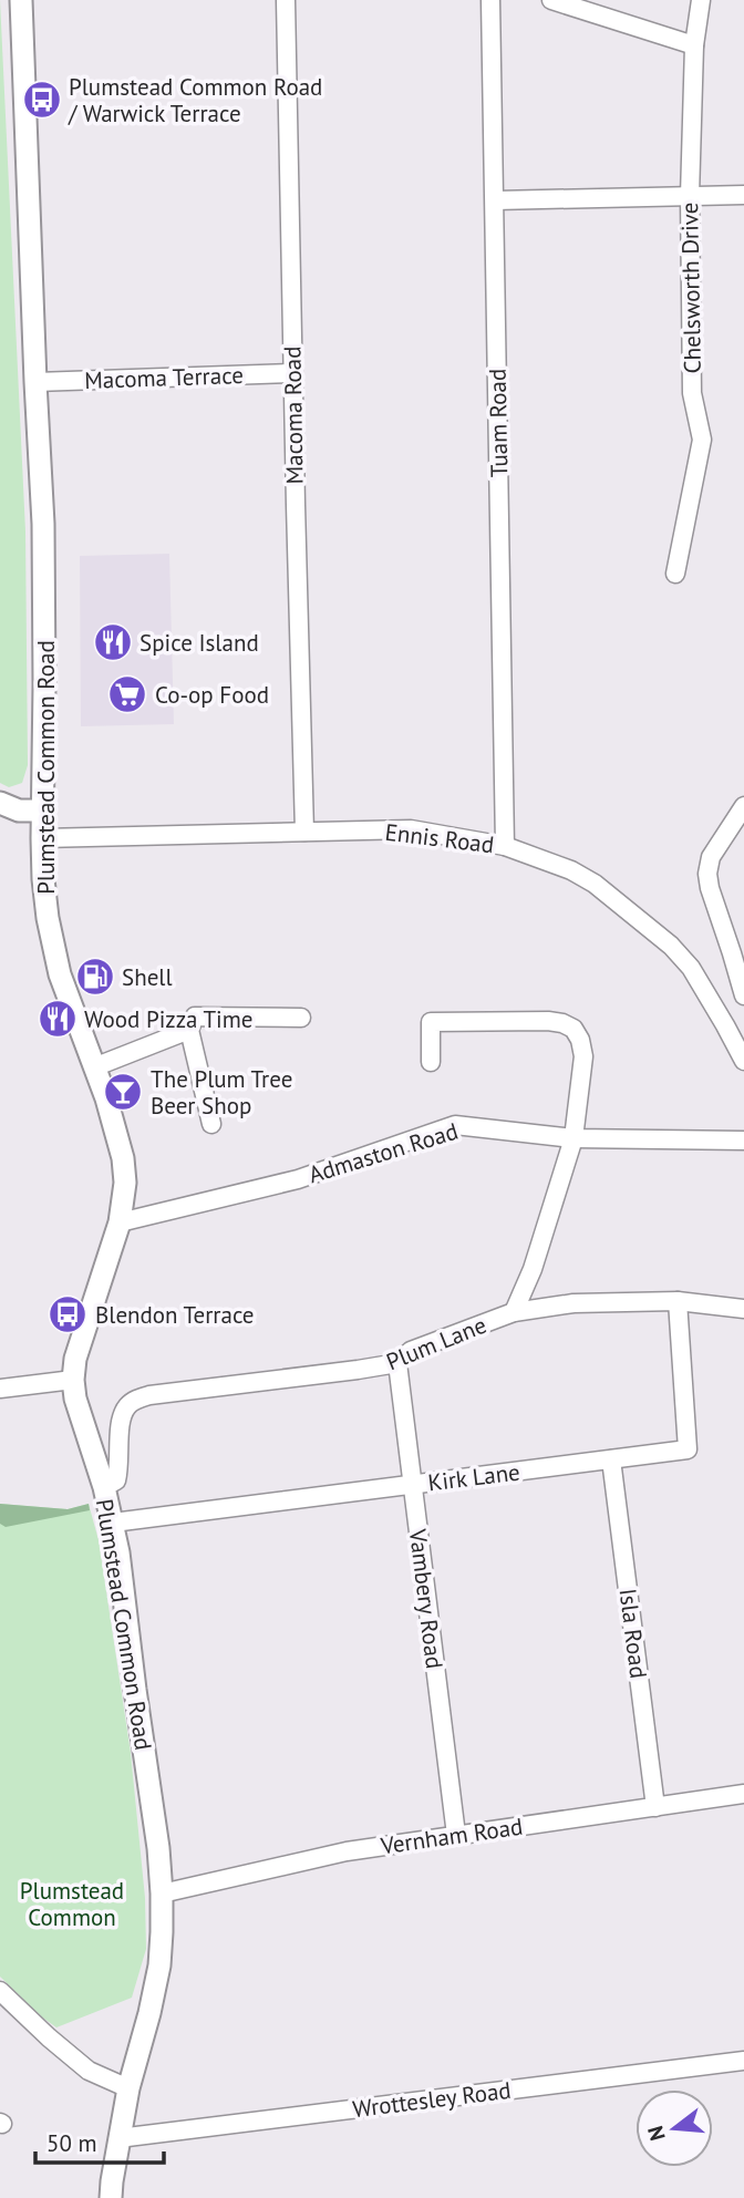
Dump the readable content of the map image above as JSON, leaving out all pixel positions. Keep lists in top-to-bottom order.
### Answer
{
  "streets": {
    "street": [
      "Chelsworth Drive",
      "Macoma Terrace",
      "Macoma Road",
      "Tuam Road",
      "Plumstead Common Road",
      "Ennis Road",
      "Admaston Road",
      "Plum Lane",
      "Kirk Lane",
      "Vambery Road",
      "Isla Road",
      "Vernham Road",
      "Wrottesley Road"
    ]
  },
  "crossings": [
    ["Macoma Terrace", "Macoma Road"],
    ["Macoma Terrace", "Plumstead Common Road"],
    ["Macoma Road", "Ennis Road"],
    ["Tuam Road", "Ennis Road"],
    ["Plumstead Common Road", "Ennis Road"],
    ["Plumstead Common Road", "Admaston Road"],
    ["Plumstead Common Road", "Plum Lane"],
    ["Plumstead Common Road", "Kirk Lane"],
    ["Plumstead Common Road", "Vernham Road"],
    ["Plumstead Common Road", "Wrottesley Road"],
    ["Plum Lane", "Kirk Lane"],
    ["Plum Lane", "Vambery Road"],
    ["Kirk Lane", "Vambery Road"],
    ["Kirk Lane", "Isla Road"],
    ["Vambery Road", "Vernham Road"],
    ["Isla Road", "Vernham Road"]
  ],
  "parks": ["Plumstead Common"],
  "places": {
    "bus stop": ["Plumstead Common Road / Warwick Terrace", "Blendon Terrace"],
    "restaurant": ["Spice Island", "Wood Pizza Time"],
    "supermarket": ["Co-op Food"],
    "fuel station": ["Shell"],
    "bar": ["The Plum Tree Beer Shop"]
  },
  "scale_bar": "50 m",
  "north": "left"
}
